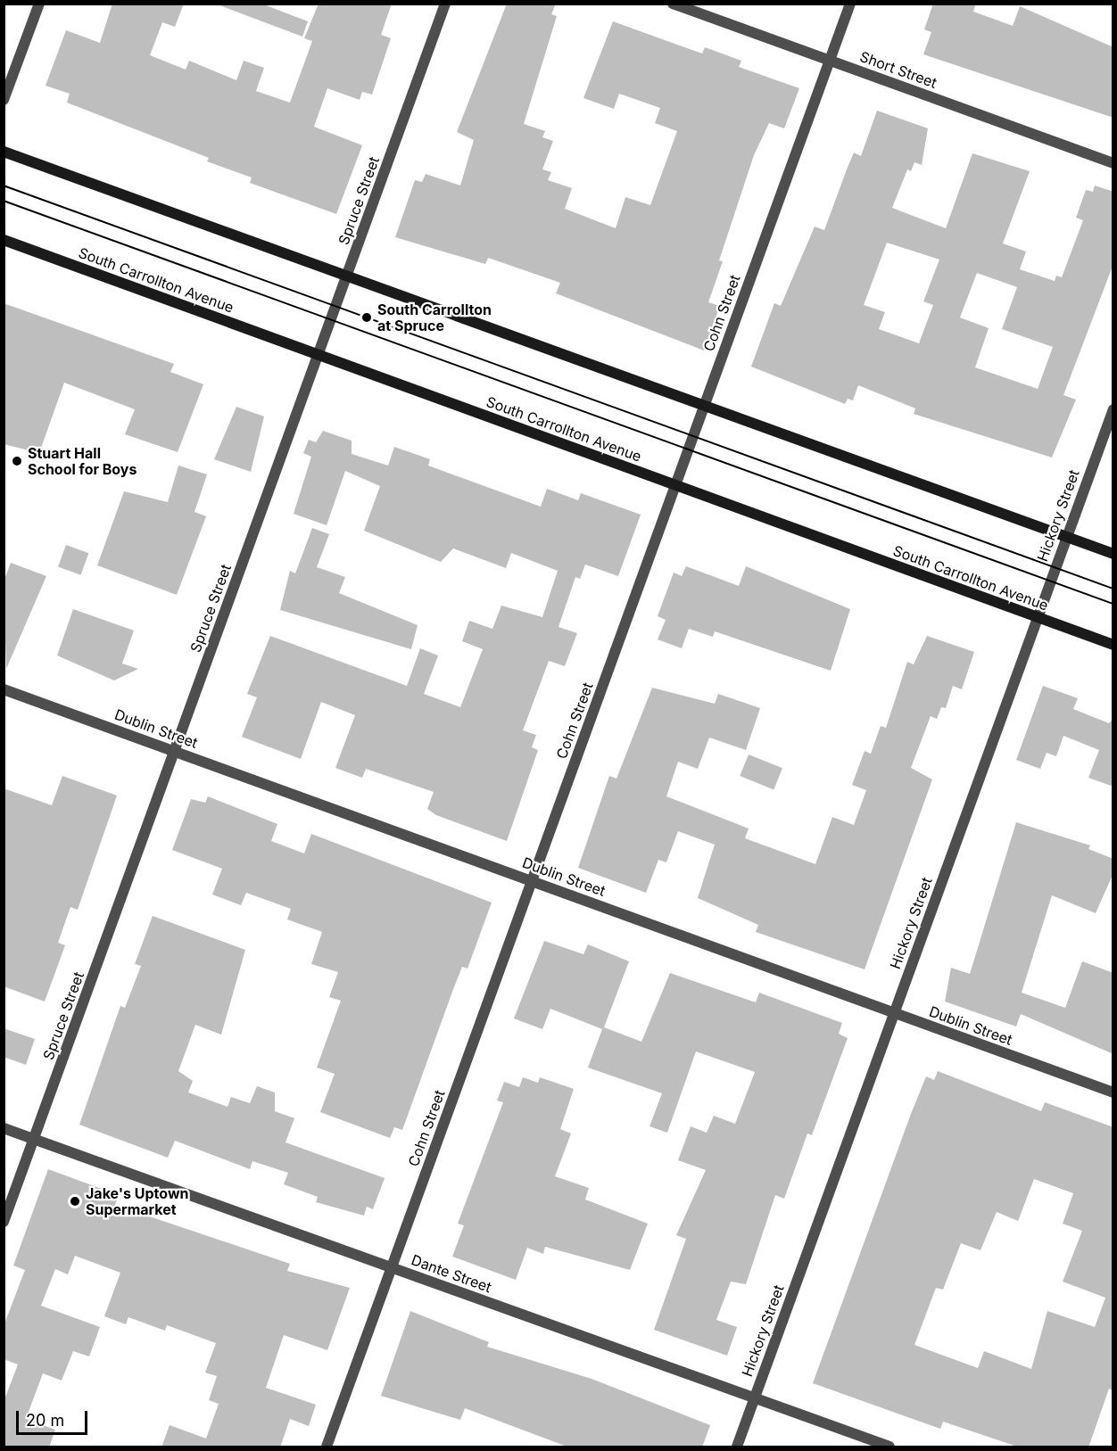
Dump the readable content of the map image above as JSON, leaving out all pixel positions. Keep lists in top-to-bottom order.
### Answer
{
  "streets": {
    "main road": ["South Carrollton Avenue"],
    "street": [
      "Short Street",
      "Spruce Street",
      "Cohn Street",
      "Hickory Street",
      "Dublin Street",
      "Dante Street"
    ]
  },
  "crossings": [
    ["Short Street", "Cohn Street"],
    ["Spruce Street", "South Carrollton Avenue"],
    ["Spruce Street", "Dublin Street"],
    ["Spruce Street", "Dante Street"],
    ["South Carrollton Avenue", "Cohn Street"],
    ["South Carrollton Avenue", "Hickory Street"],
    ["Cohn Street", "Dublin Street"],
    ["Cohn Street", "Dante Street"],
    ["Hickory Street", "Dublin Street"],
    ["Hickory Street", "Dante Street"]
  ],
  "places": ["South Carrollton at Spruce", "Stuart Hall School for Boys", "Jake's Uptown Supermarket"],
  "scale_bar": "20 m"
}
